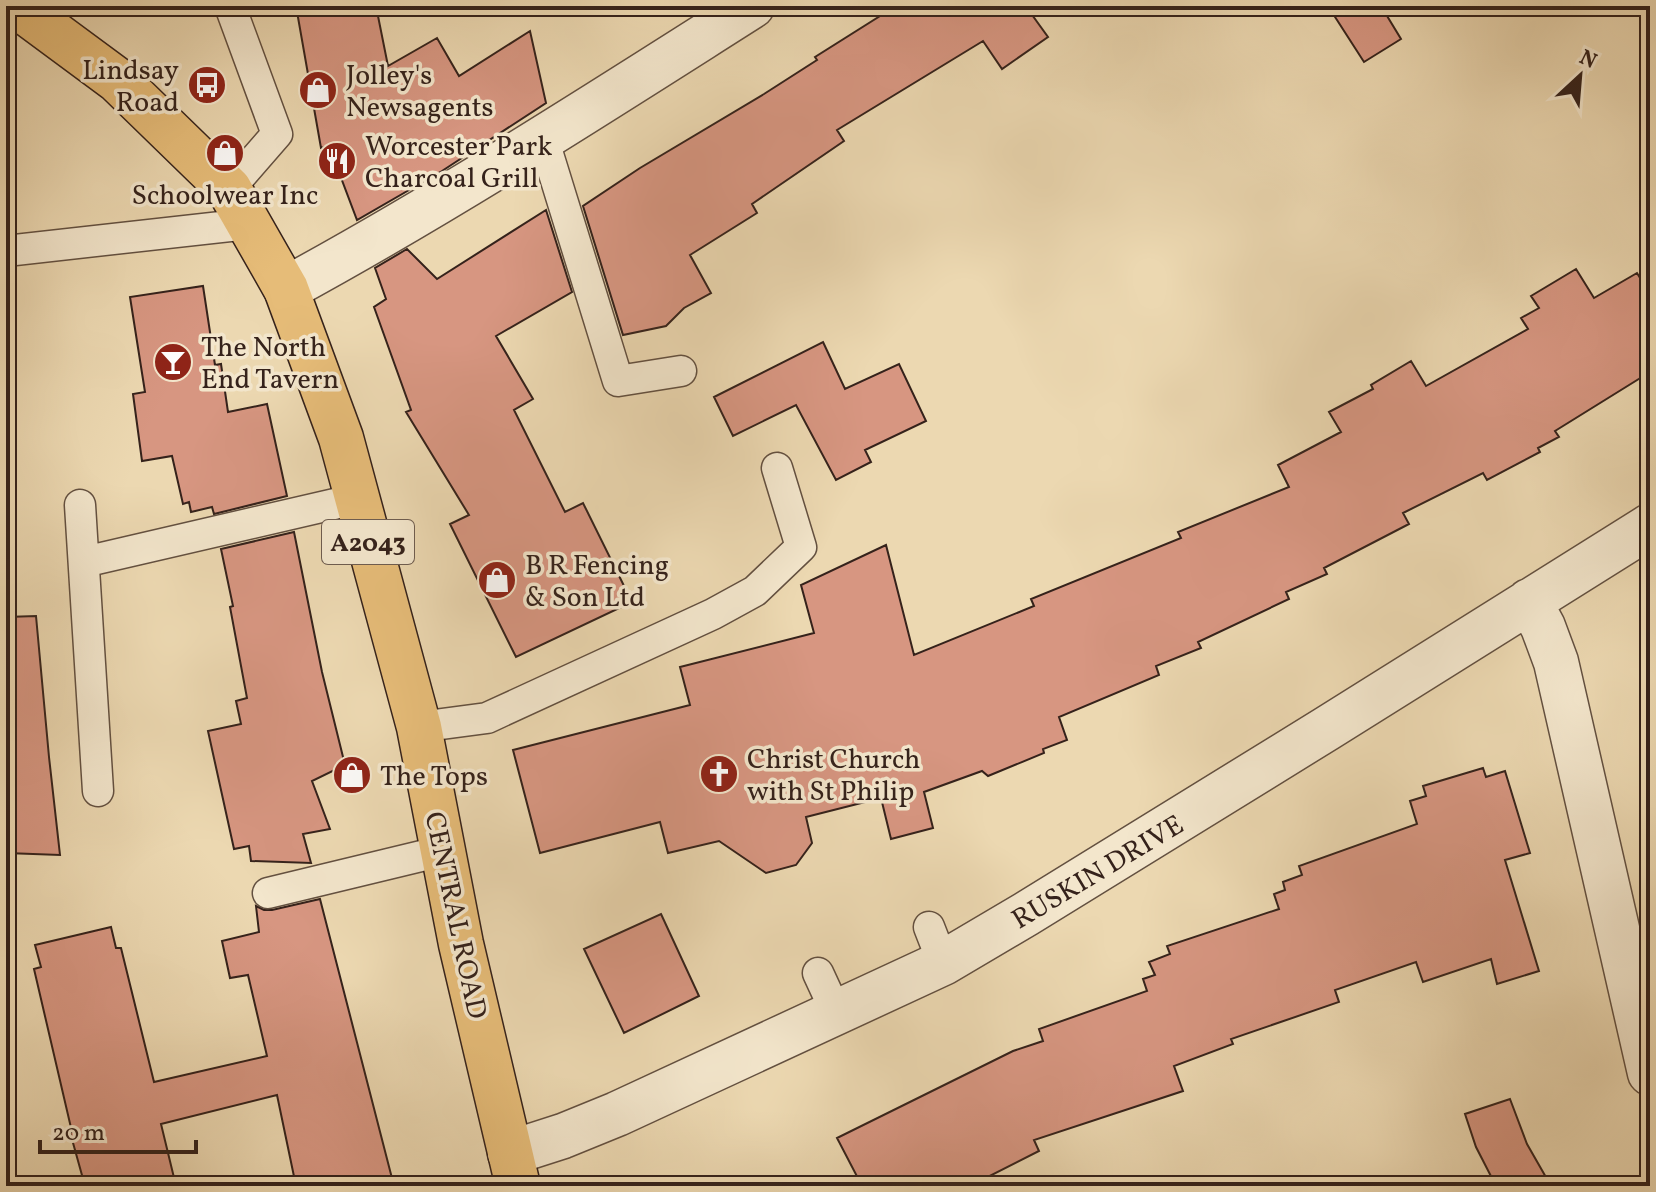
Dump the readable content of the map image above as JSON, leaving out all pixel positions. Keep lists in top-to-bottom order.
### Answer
{
  "streets": {
    "main road": ["A2043", "CENTRAL ROAD"],
    "street": ["RUSKIN DRIVE"]
  },
  "crossings": [
    ["RUSKIN DRIVE", "CENTRAL ROAD"]
  ],
  "places": {
    "bus stop": ["Lindsay Road"],
    "shop": [
      "Jolley's Newsagents",
      "Schoolwear Inc",
      "B R Fencing & Son Ltd",
      "The Tops"
    ],
    "restaurant": ["Worcester Park Charcoal Grill"],
    "bar": ["The North End Tavern"],
    "church": ["Christ Church with St Philip"]
  },
  "scale_bar": "20 m",
  "north": "top right"
}
